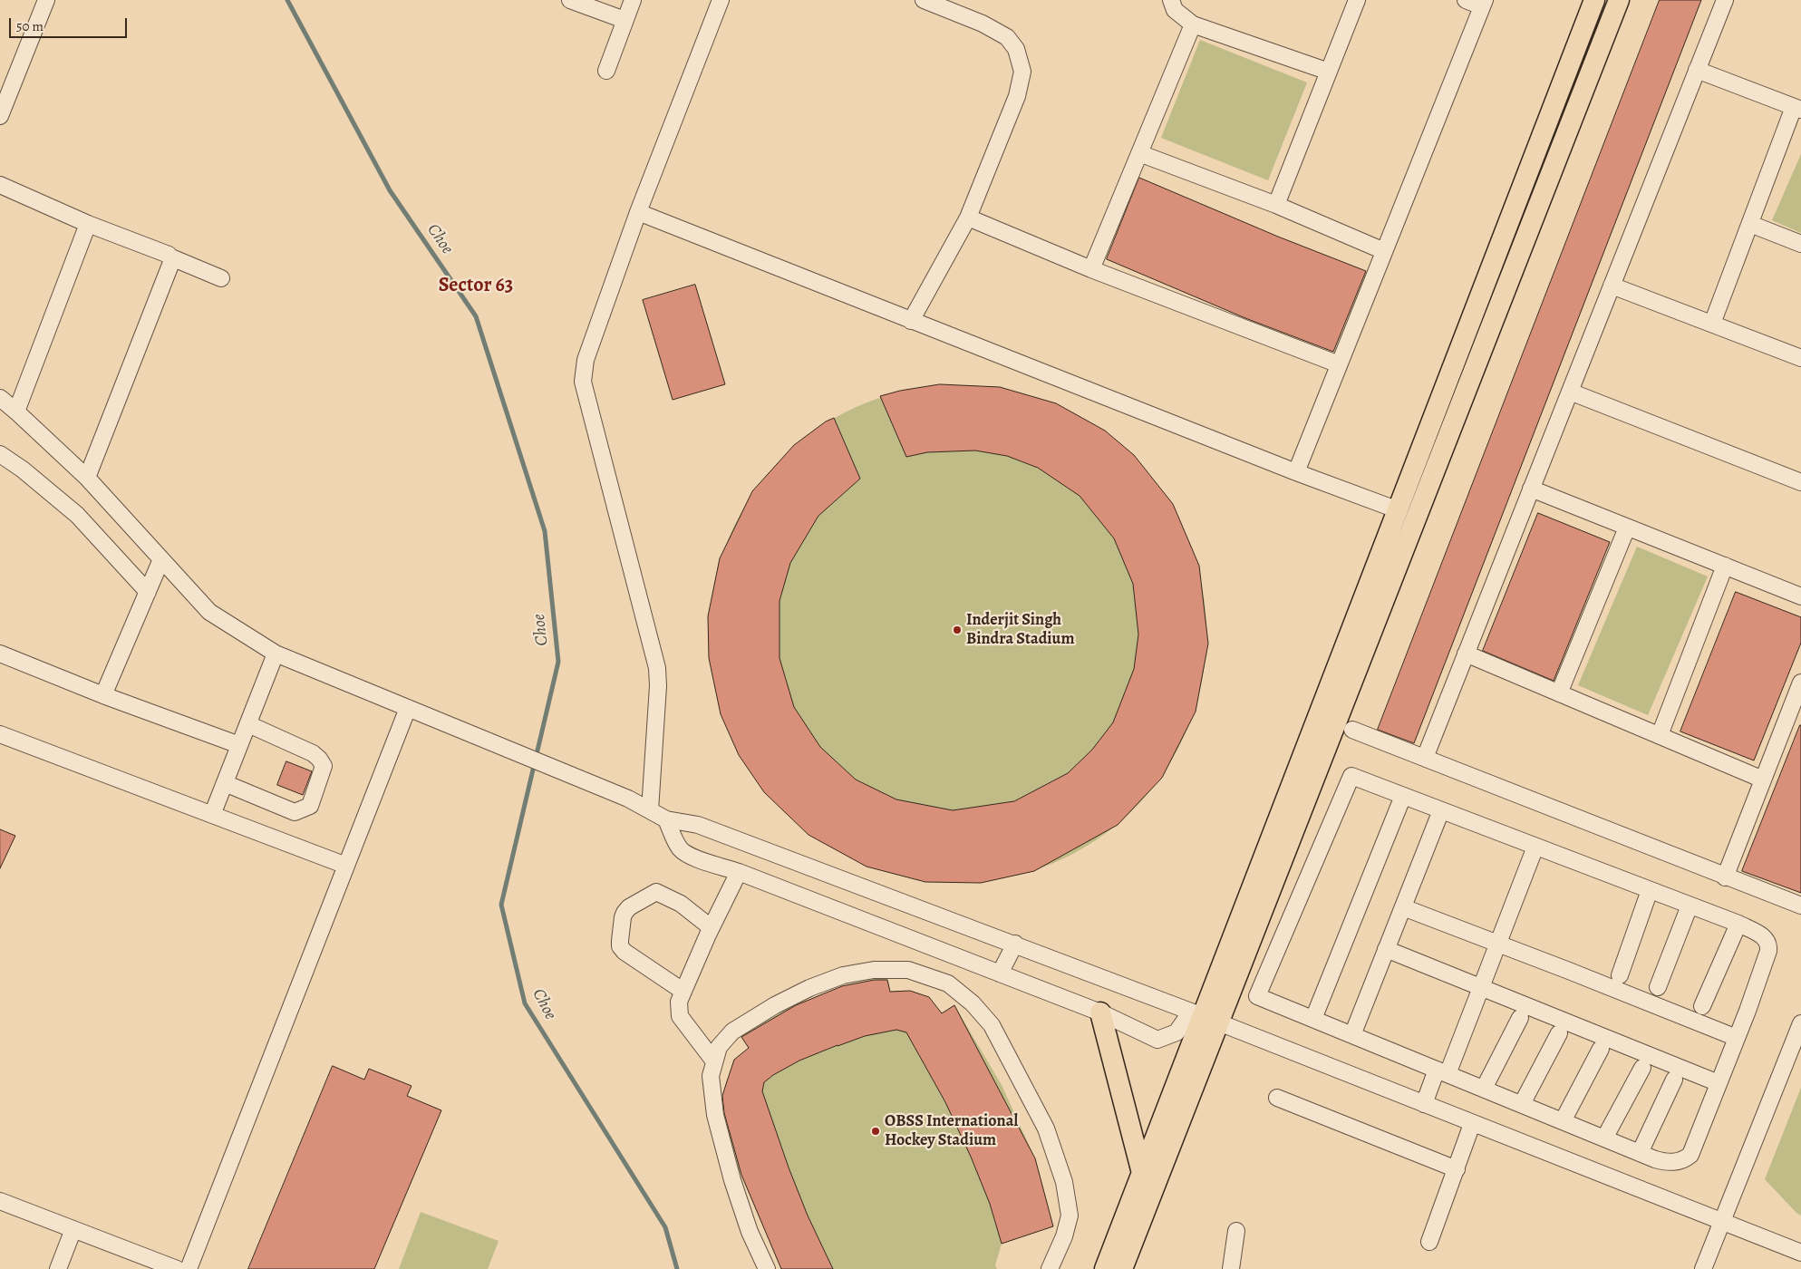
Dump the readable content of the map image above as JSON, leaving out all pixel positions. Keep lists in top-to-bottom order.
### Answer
{
  "districts": ["Sector 63"],
  "water": ["Choe"],
  "places": ["Inderjit Singh Bindra Stadium", "OBSS International Hockey Stadium"],
  "scale_bar": "50 m"
}
